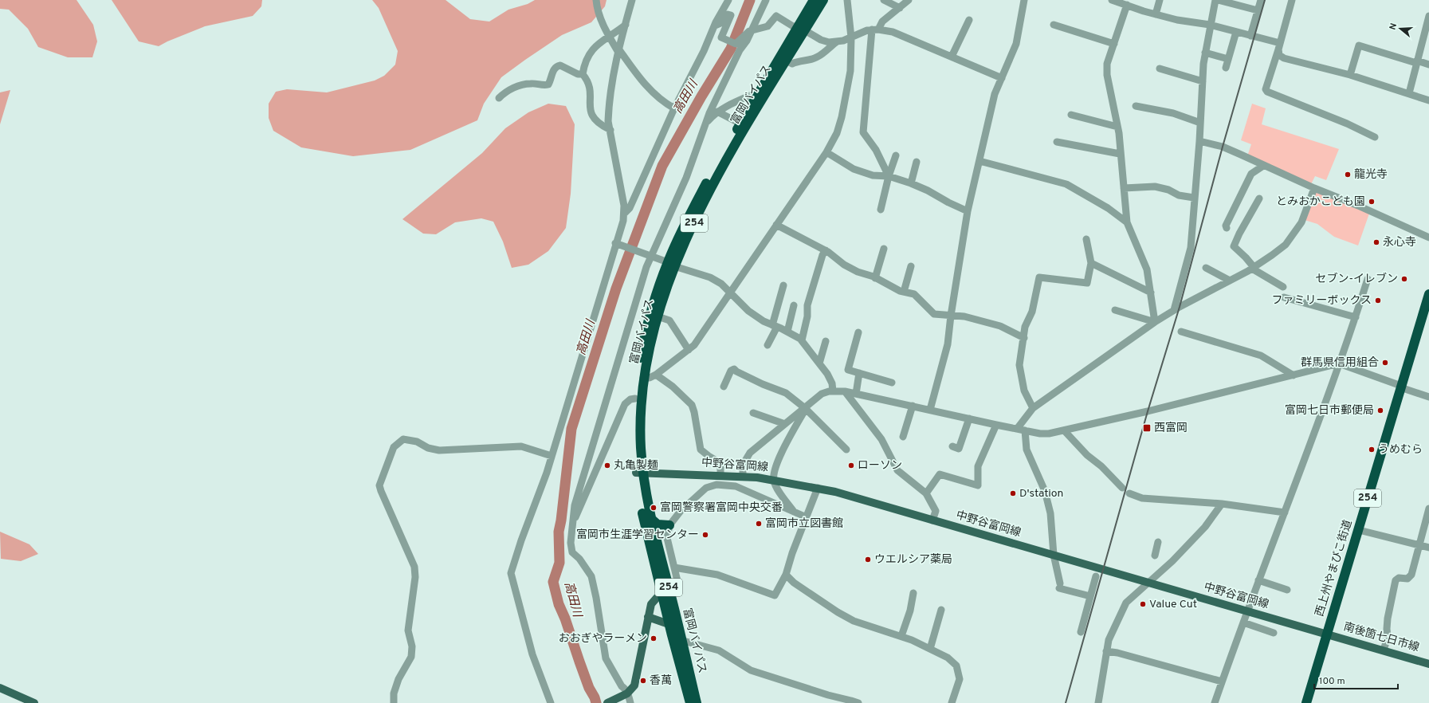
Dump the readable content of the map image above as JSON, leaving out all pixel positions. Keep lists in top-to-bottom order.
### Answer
{
  "streets": {
    "highway": ["富岡バイパス", "254", "西上州やまびこ街道"],
    "main road": ["中野谷富岡線", "南後箇七日市線"]
  },
  "crossings": [
    ["富岡バイパス", "中野谷富岡線"],
    ["中野谷富岡線", "西上州やまびこ街道"],
    ["中野谷富岡線", "南後箇七日市線"],
    ["西上州やまびこ街道", "南後箇七日市線"]
  ],
  "water": ["高田川"],
  "places": {
    "other": [
      "龍光寺",
      "とみおかこども園",
      "永心寺",
      "セブン-イレブン",
      "ファミリーボックス",
      "群馬県信用組合",
      "富岡七日市郵便局",
      "うめむら",
      "丸亀製麺",
      "ローソン",
      "D'station",
      "富岡警察署富岡中央交番",
      "富岡市立図書館",
      "富岡市生涯学習センター",
      "ウエルシア薬局",
      "Value Cut",
      "おおぎやラーメン",
      "香萬"
    ],
    "transit": ["西富岡"]
  },
  "scale_bar": "100 m",
  "north": "left"
}
